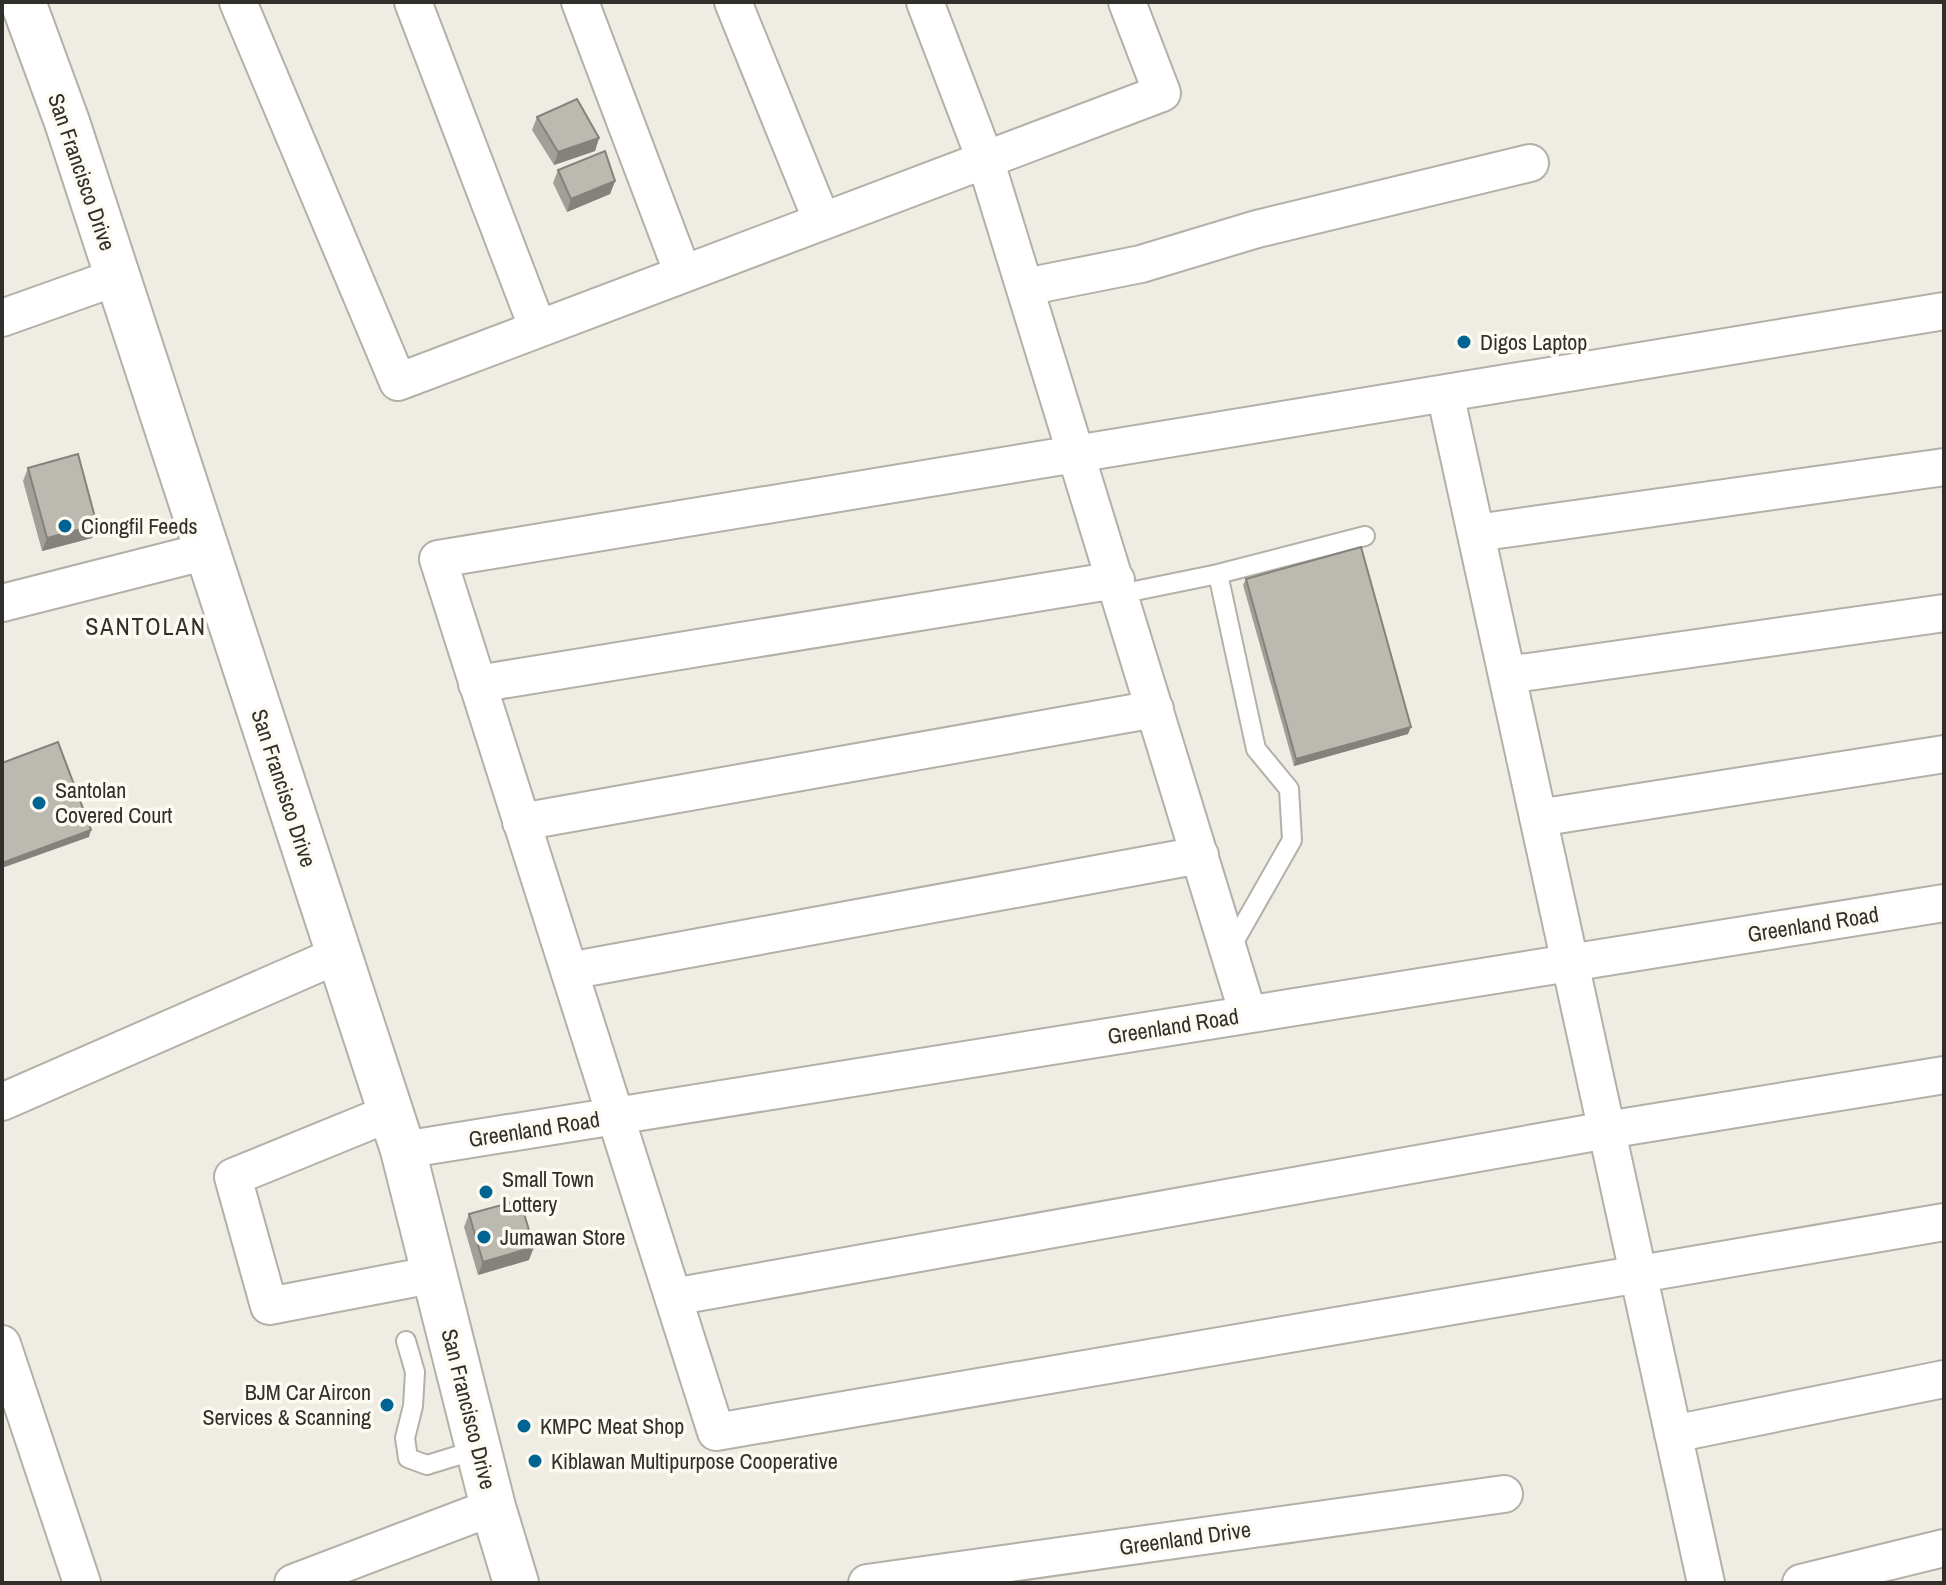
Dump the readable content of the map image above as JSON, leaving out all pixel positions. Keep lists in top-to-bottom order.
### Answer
{
  "streets": {
    "street": ["San Francisco Drive", "Greenland Road", "Greenland Drive"]
  },
  "crossings": [
    ["San Francisco Drive", "Greenland Road"]
  ],
  "districts": ["SANTOLAN"],
  "places": [
    "Digos Laptop",
    "Ciongfil Feeds",
    "Santolan Covered Court",
    "Small Town Lottery",
    "Jumawan Store",
    "BJM Car Aircon Services & Scanning",
    "KMPC Meat Shop",
    "Kiblawan Multipurpose Cooperative"
  ]
}
